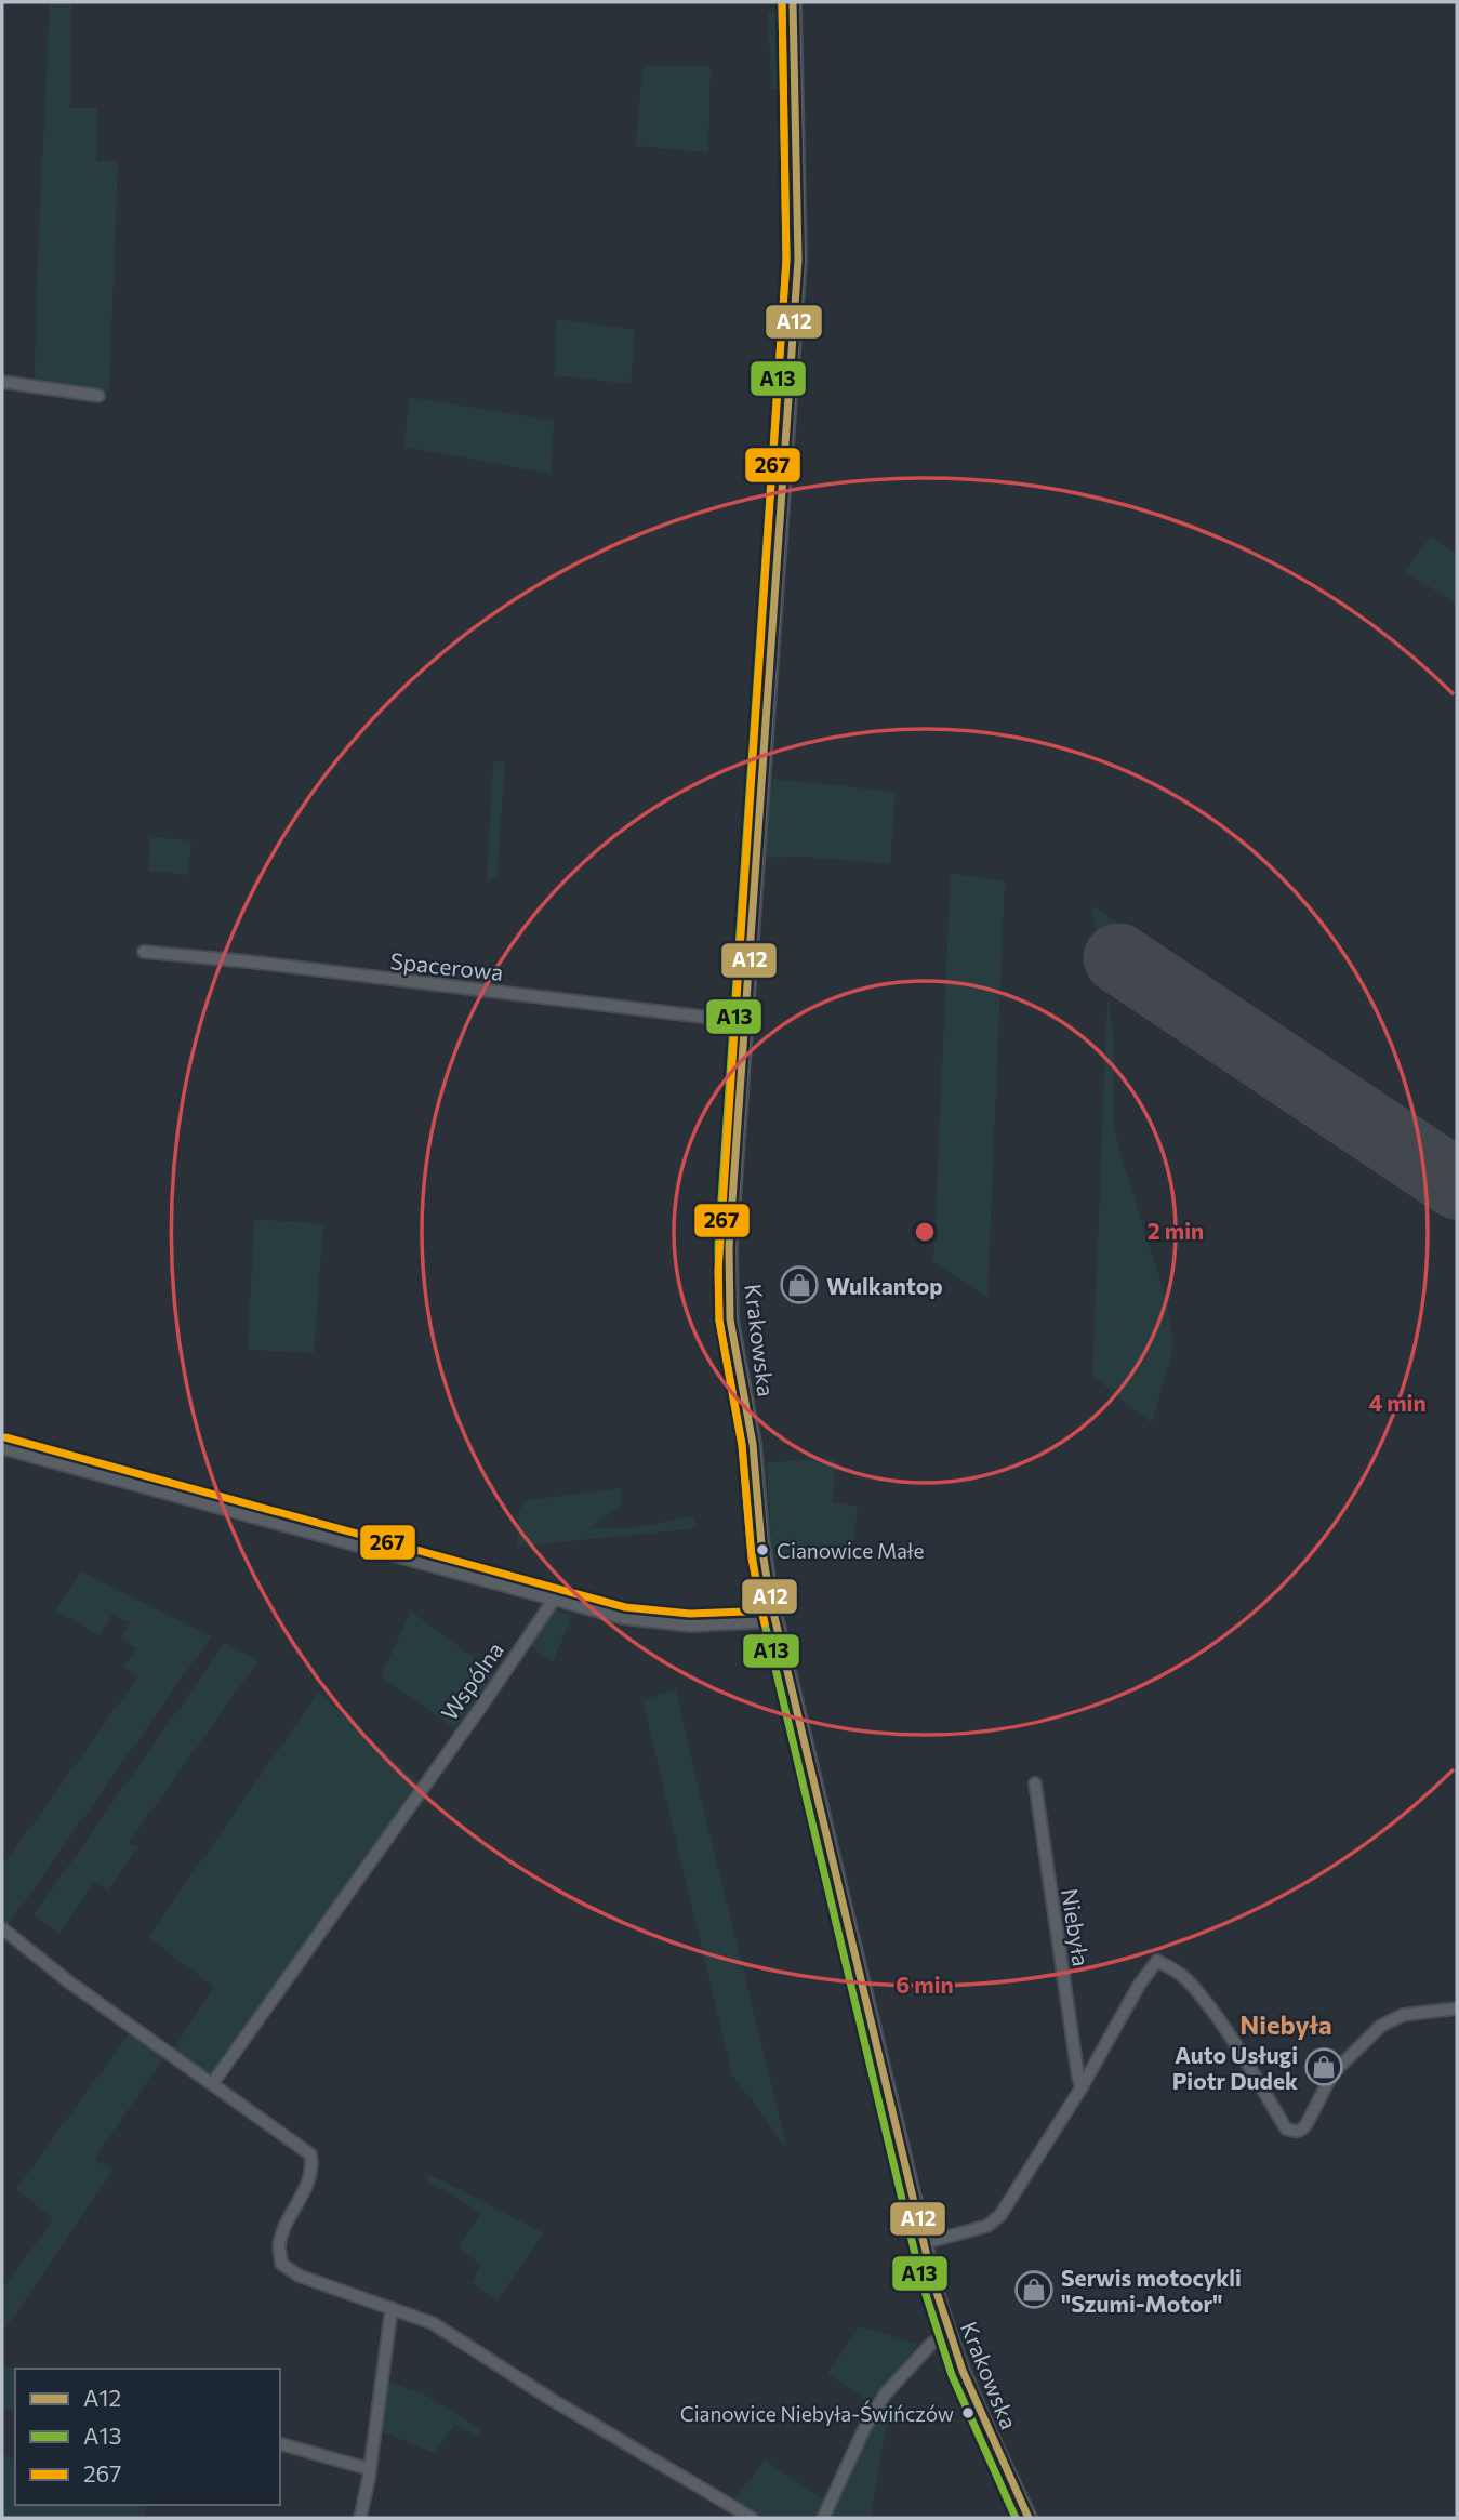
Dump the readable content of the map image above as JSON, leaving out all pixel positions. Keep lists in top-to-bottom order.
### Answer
{
  "streets": {
    "main road": ["Krakowska"],
    "street": ["Spacerowa", "Wspólna", "Niebyła"]
  },
  "crossings": [
    ["Spacerowa", "Krakowska"]
  ],
  "districts": ["Niebyła"],
  "places": {
    "shop": ["Wulkantop", "Auto Usługi Piotr Dudek", "Serwis motocykli \"Szumi-Motor\""],
    "other": ["Cianowice Małe", "Cianowice Niebyła-Świńczów"]
  },
  "lines": ["transit line A12", "transit line A13", "transit line 267"],
  "legend": ["A12", "A13", "267"],
  "rings": ["2 min", "4 min", "6 min"]
}
